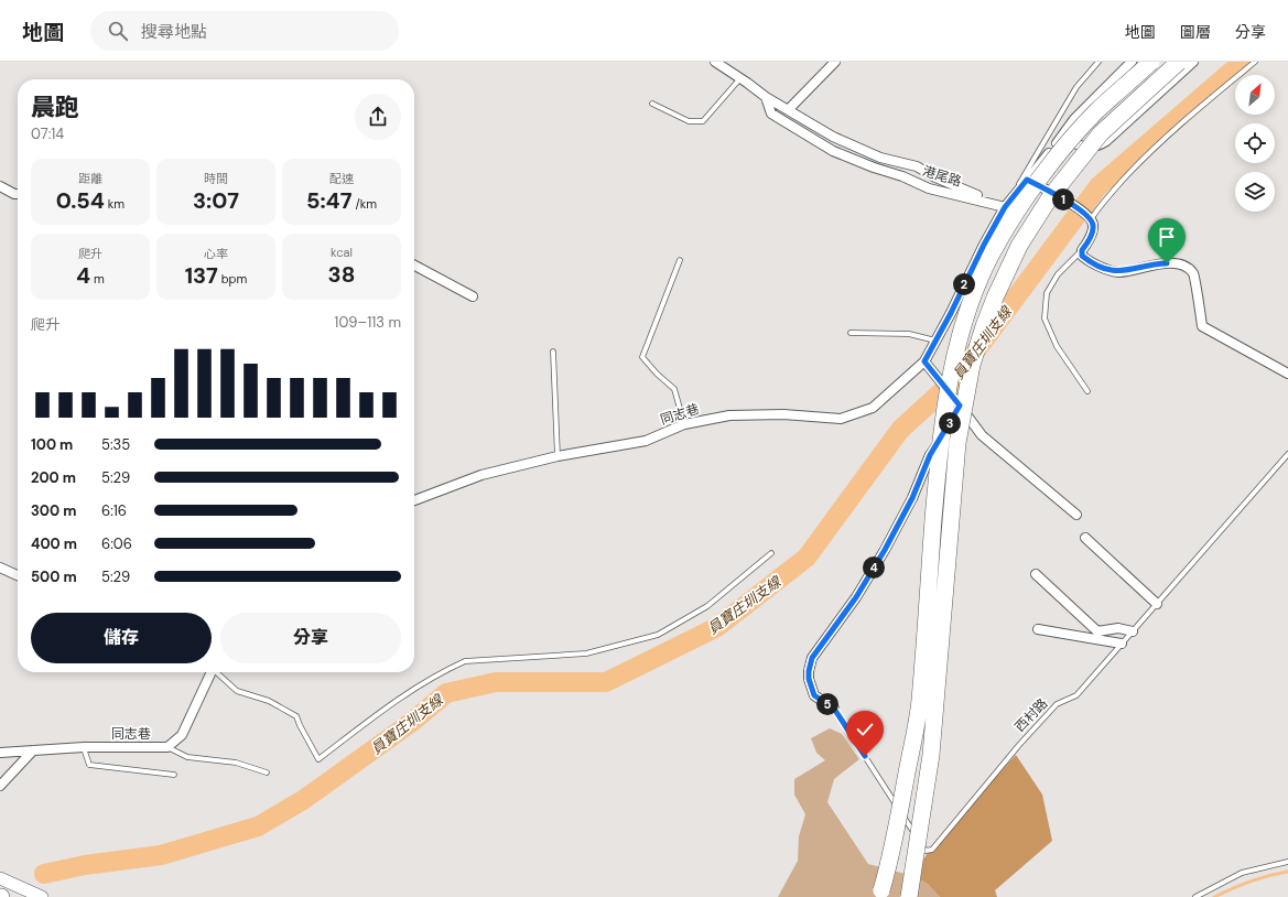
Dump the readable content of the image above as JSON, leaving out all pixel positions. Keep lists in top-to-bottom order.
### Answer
{
  "streets": {
    "street": ["港尾路", "同志巷"],
    "lane": ["西村路"]
  },
  "crossings": [
    ["港尾路", "同志巷"]
  ],
  "water": ["員寶庄圳支線"],
  "north": "top right",
  "page": {
    "header": "地圖",
    "search": "搜尋地點",
    "nav": ["地圖", "圖層", "分享"],
    "heading": ["晨跑", "07:14"],
    "stats": [
      ["距離", "0.54 km"],
      ["時間", "3:07"],
      ["配速", "5:47 /km"],
      ["爬升", "4 m"],
      ["心率", "137 bpm"],
      ["kcal", "38"]
    ],
    "pins": [
      "1",
      "2",
      "3",
      "4",
      "5"
    ],
    "chart": ["爬升", "109–113 m"],
    "list": [
      {
        "name": "100 m",
        "note": "5:35"
      },
      {
        "name": "200 m",
        "note": "5:29"
      },
      {
        "name": "300 m",
        "note": "6:16"
      },
      {
        "name": "400 m",
        "note": "6:06"
      },
      {
        "name": "500 m",
        "note": "5:29"
      }
    ],
    "buttons": ["儲存", "分享"]
  }
}
